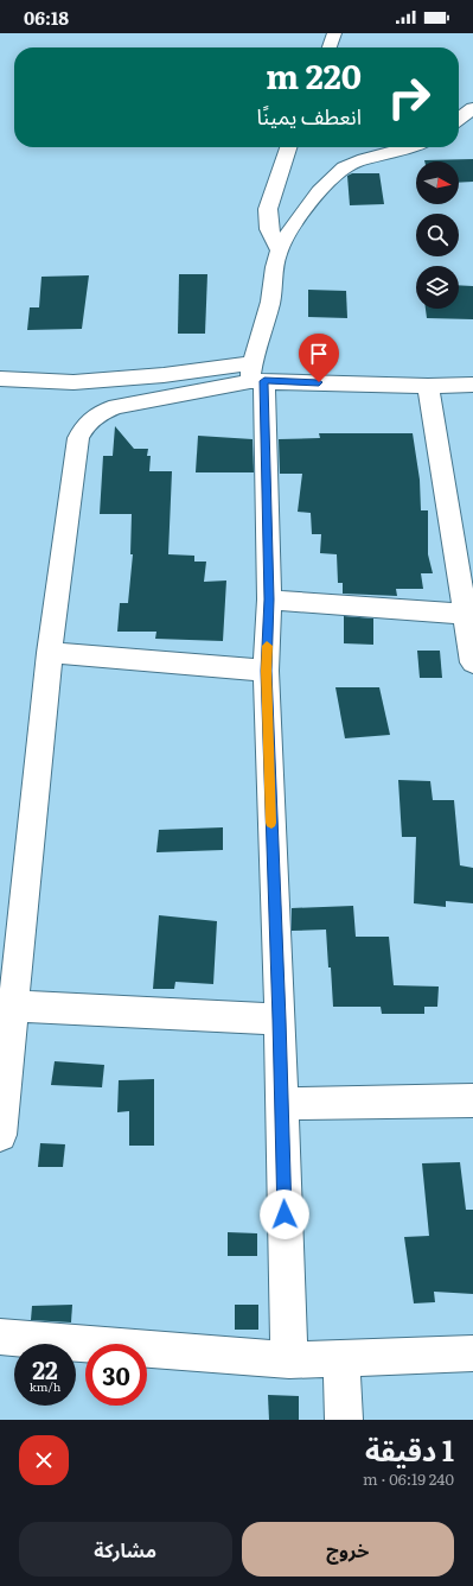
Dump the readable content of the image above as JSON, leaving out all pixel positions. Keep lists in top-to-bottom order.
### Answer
{
  "north": "right",
  "page": {
    "status": "06:18",
    "turn": ["220 m", "انعطف يمينًا"],
    "speed": "22 km/h",
    "limit": "30",
    "heading": ["1 دقيقة", "240 m · 06:19"],
    "buttons": ["خروج", "مشاركة"]
  }
}
